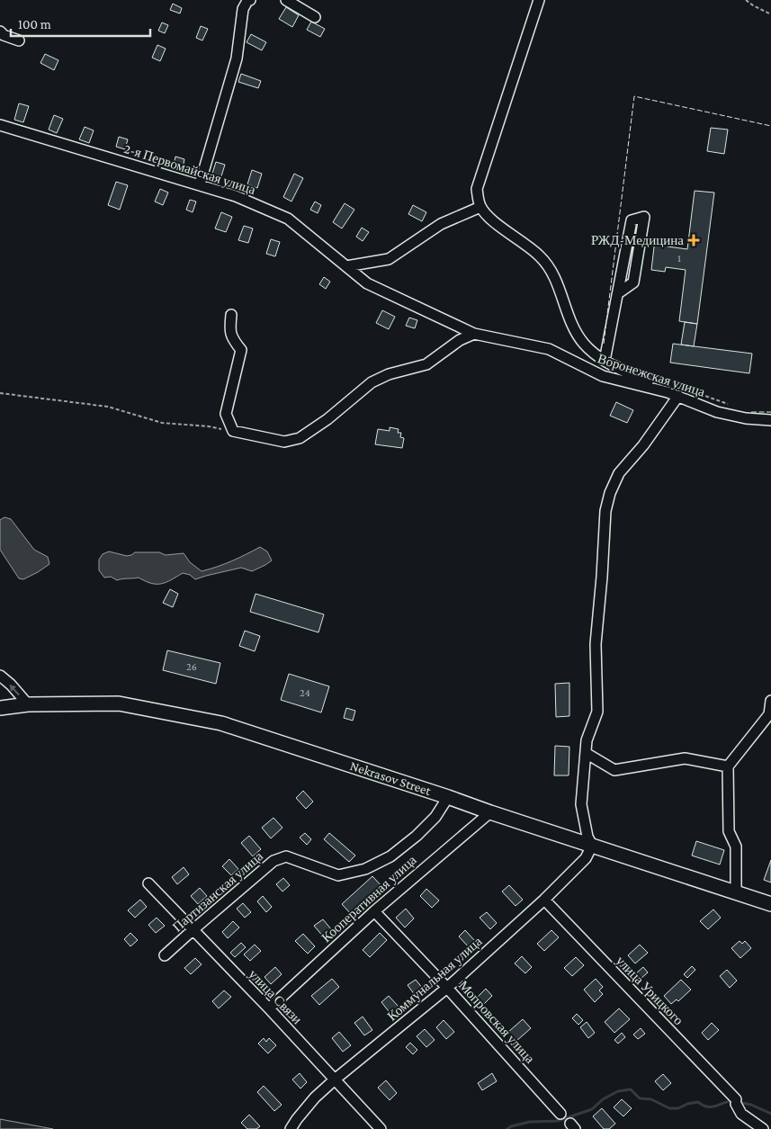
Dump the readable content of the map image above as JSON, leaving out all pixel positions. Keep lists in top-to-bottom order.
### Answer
{
  "streets": {
    "main road": ["Nekrasov Street"],
    "street": [
      "2-я Первомайская улица",
      "Воронежская улица",
      "Партизанская улица",
      "Кооперативная улица",
      "Коммунальная улица",
      "улица Урицкого",
      "улица Связи",
      "Мопровская улица"
    ]
  },
  "crossings": [
    ["2-я Первомайская улица", "Воронежская улица"],
    ["Nekrasov Street", "Партизанская улица"],
    ["Nekrasov Street", "Кооперативная улица"],
    ["Nekrasov Street", "Коммунальная улица"],
    ["Партизанская улица", "улица Связи"],
    ["Кооперативная улица", "улица Связи"],
    ["Кооперативная улица", "Мопровская улица"],
    ["Коммунальная улица", "улица Урицкого"],
    ["Коммунальная улица", "улица Связи"],
    ["Коммунальная улица", "Мопровская улица"]
  ],
  "places": {
    "health": ["РЖД-Медицина"]
  },
  "house_numbers": ["1", "26", "24"],
  "scale_bar": "100 m"
}
